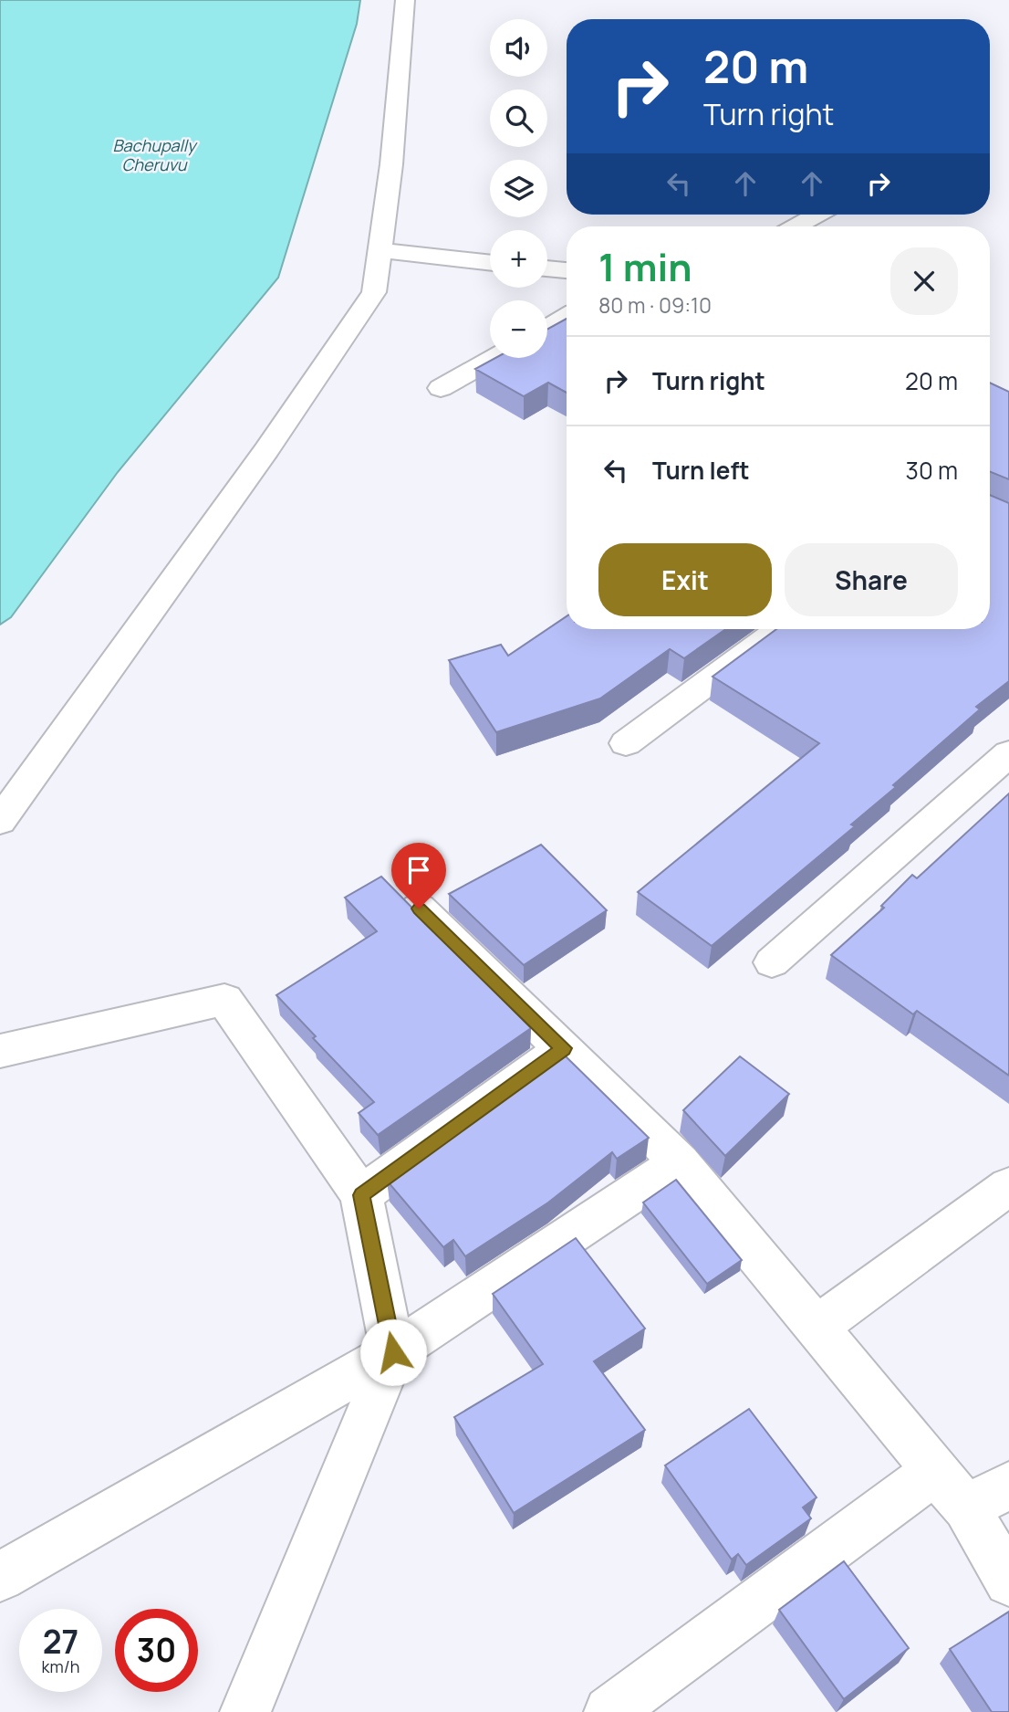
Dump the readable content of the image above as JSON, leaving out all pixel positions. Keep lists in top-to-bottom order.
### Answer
{
  "water": ["Bachupally Cheruvu"],
  "page": {
    "map_buttons": ["+", "−"],
    "turn": ["20 m", "Turn right"],
    "heading": ["1 min", "80 m · 09:10"],
    "list": [
      {
        "name": "Turn right",
        "value": "20 m"
      },
      {
        "name": "Turn left",
        "value": "30 m"
      }
    ],
    "buttons": ["Exit", "Share"],
    "speed": "27 km/h",
    "limit": "30"
  }
}
